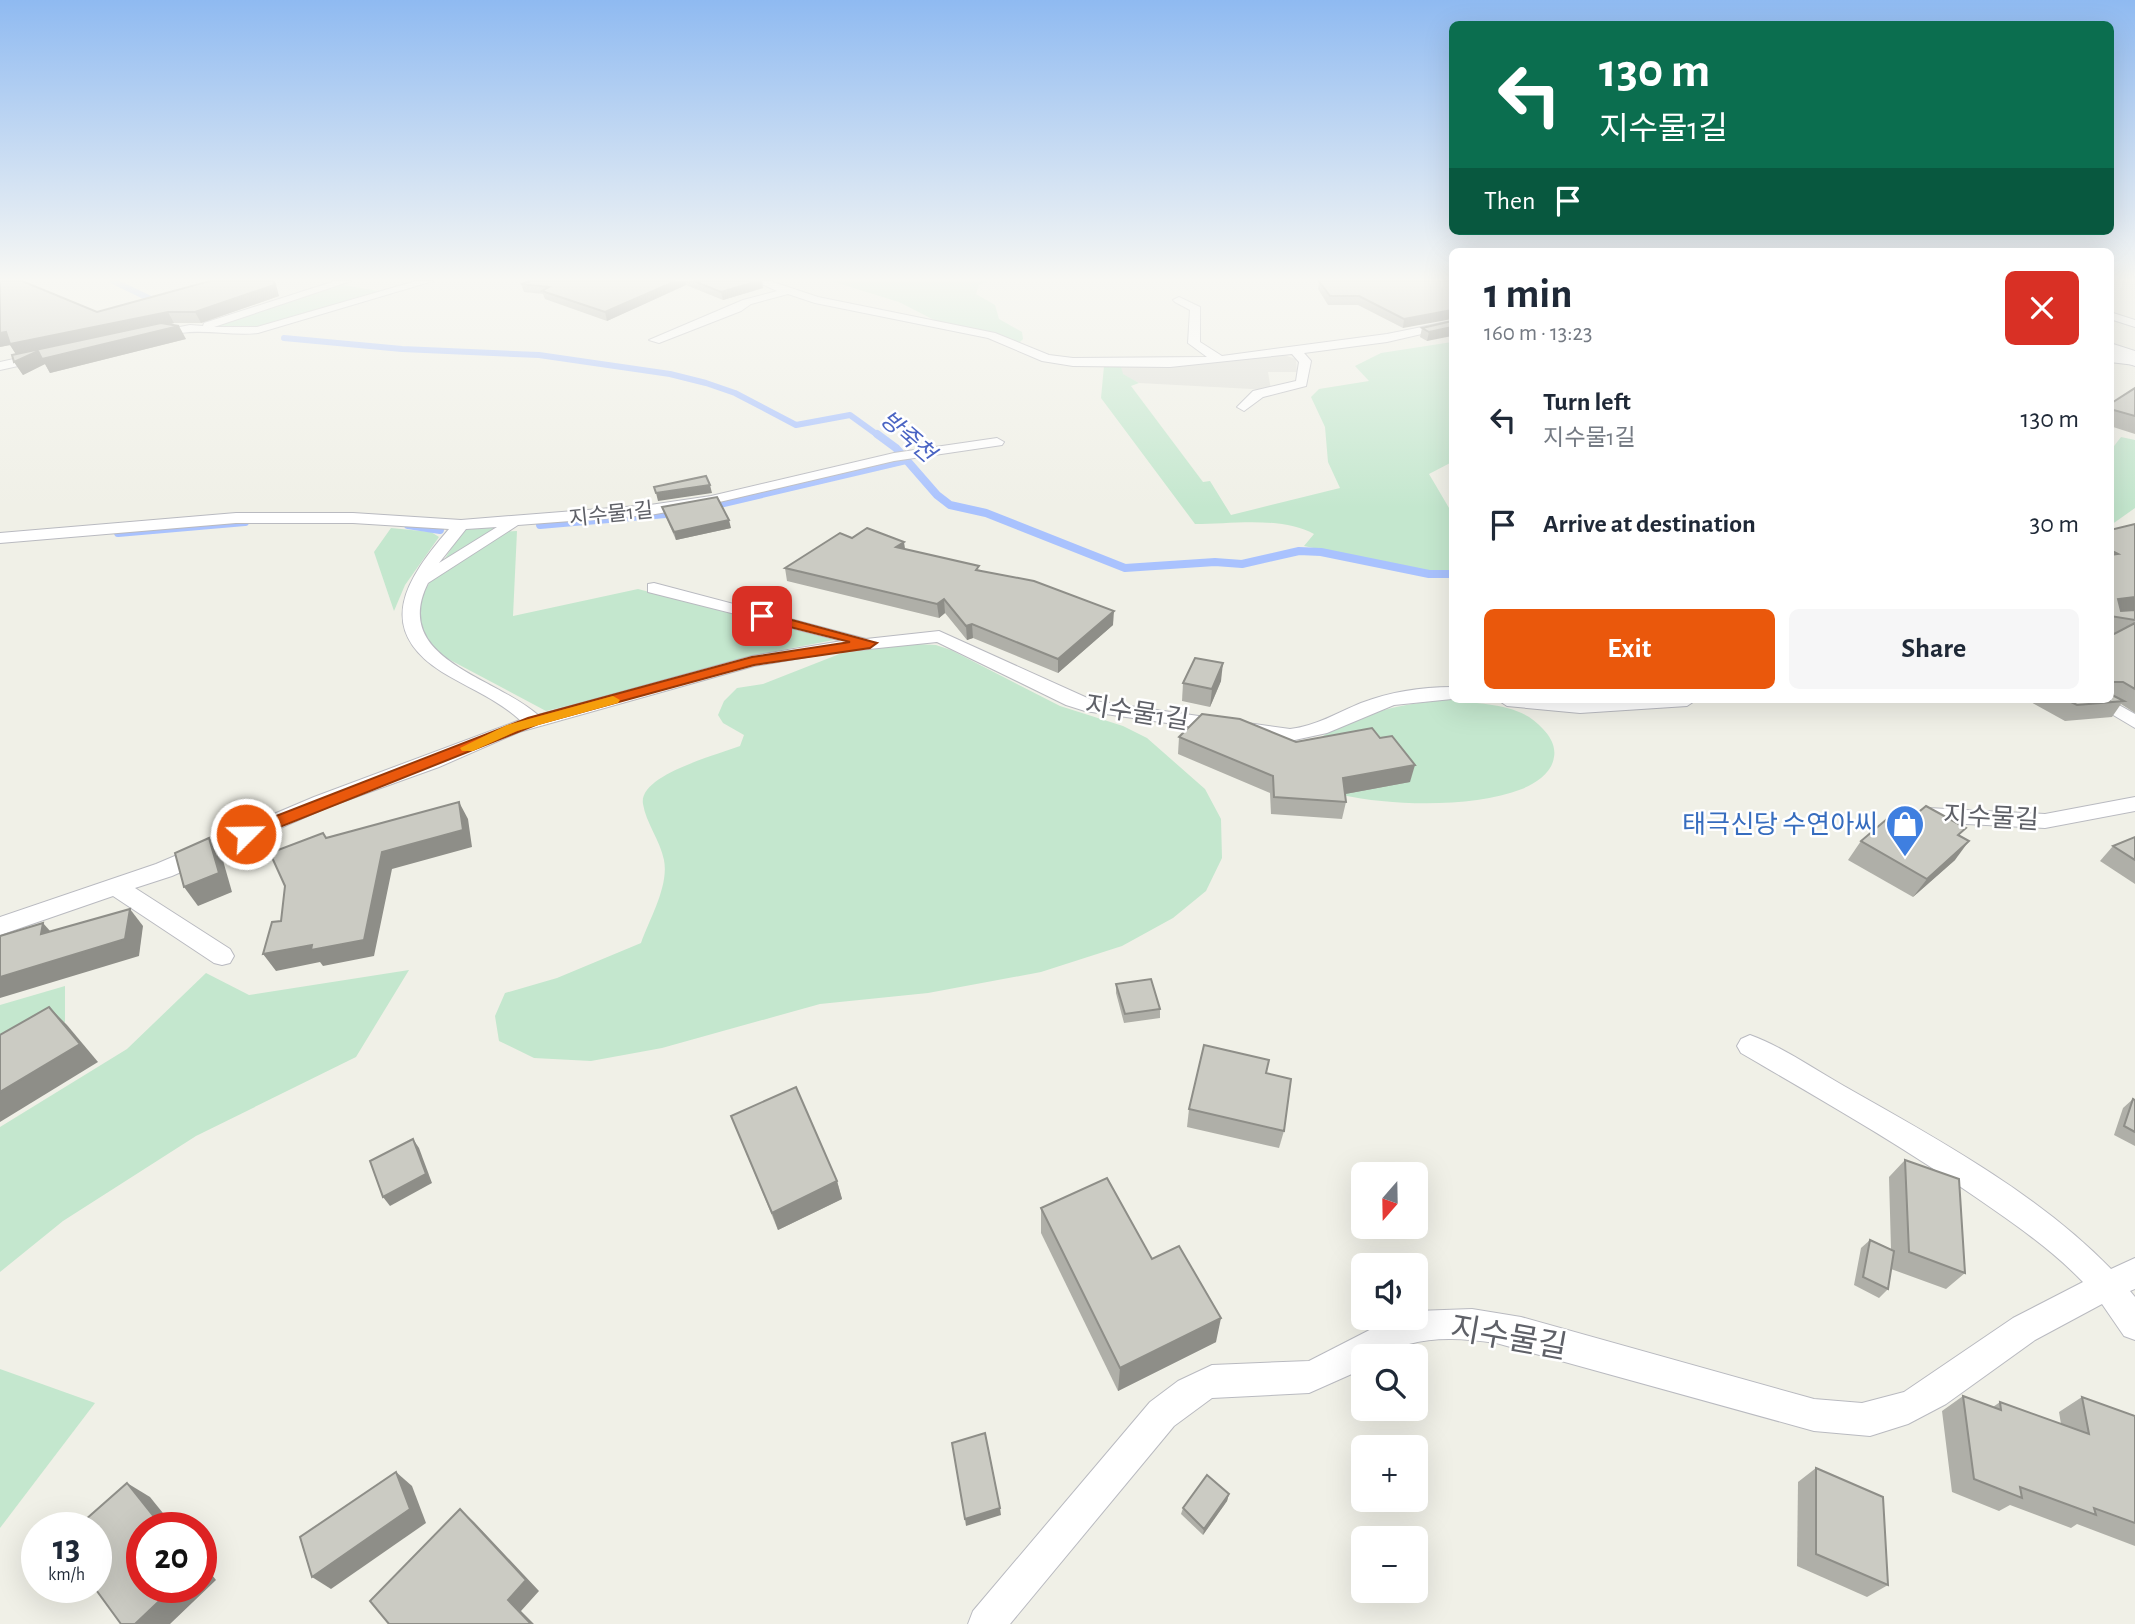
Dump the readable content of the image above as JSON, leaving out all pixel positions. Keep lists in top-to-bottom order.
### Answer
{
  "streets": {
    "lane": ["지수물1길", "지수물길"]
  },
  "water": ["방죽천"],
  "places": {
    "shop": ["태극신당 수연아씨"]
  },
  "north": "bottom",
  "page": {
    "turn": ["130 m", "지수물1길"],
    "then": "Then",
    "heading": ["1 min", "160 m · 13:23"],
    "list": [
      {
        "name": "Turn left",
        "note": "지수물1길",
        "value": "130 m"
      },
      {
        "name": "Arrive at destination",
        "value": "30 m"
      }
    ],
    "buttons": ["Exit", "Share"],
    "map_buttons": ["+", "−"],
    "speed": "13 km/h",
    "limit": "20"
  }
}
